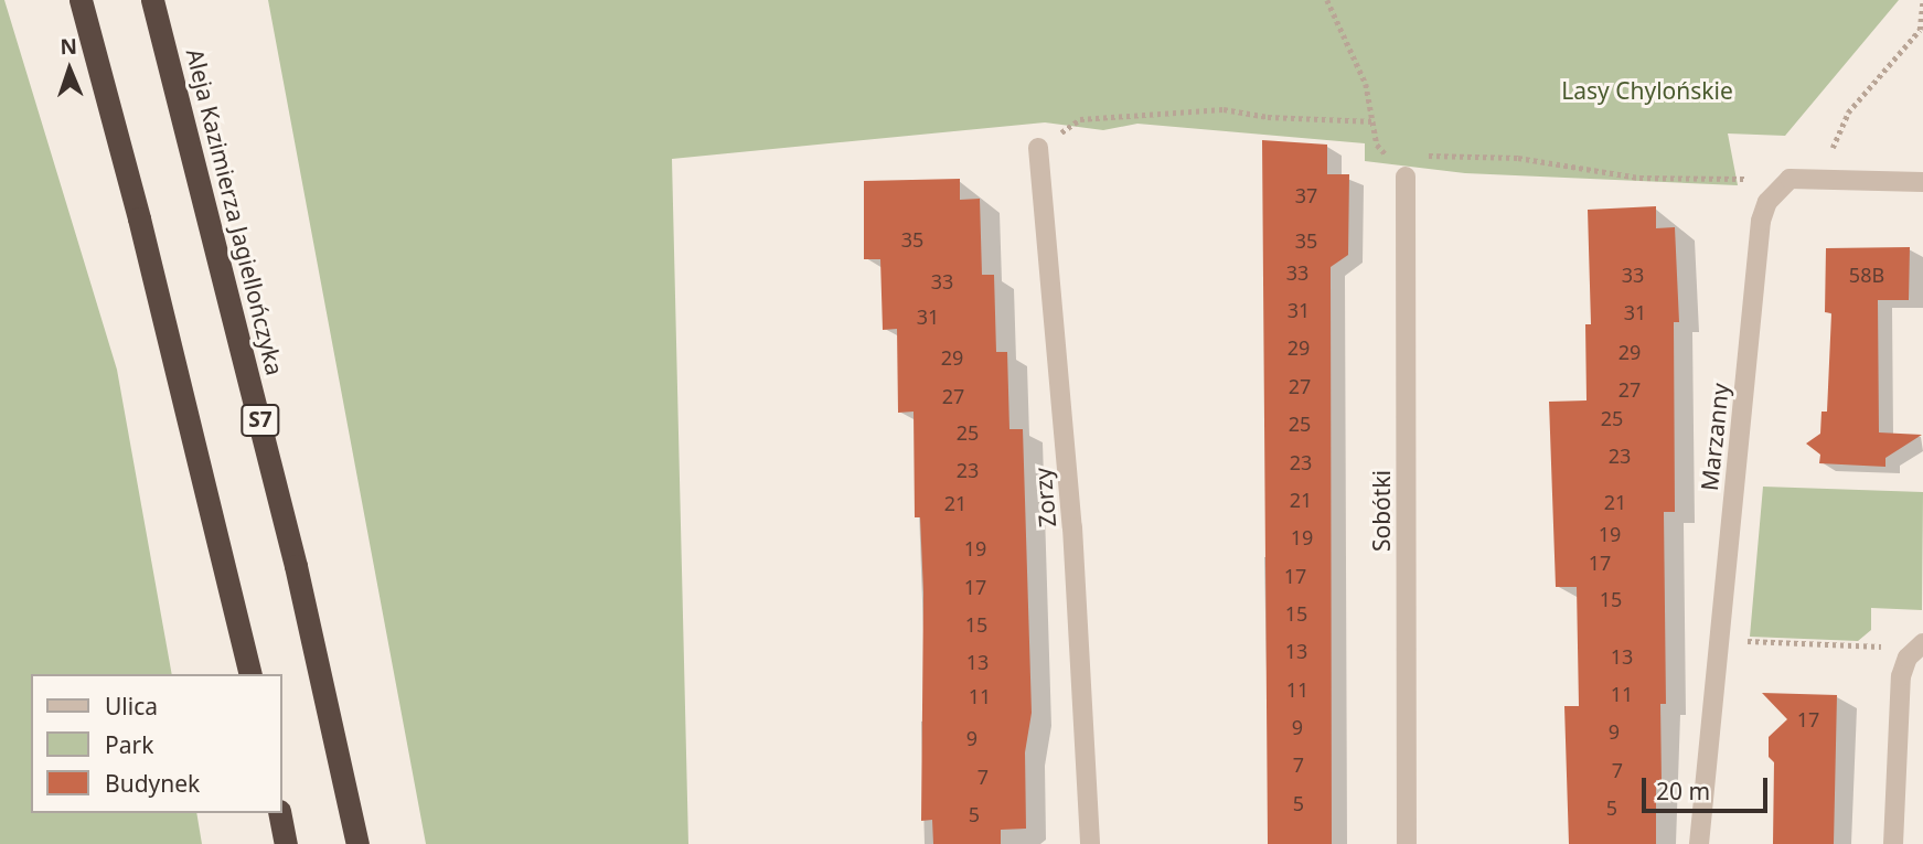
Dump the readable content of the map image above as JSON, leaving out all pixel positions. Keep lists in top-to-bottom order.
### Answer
{
  "streets": {
    "highway": ["Aleja Kazimierza Jagiellończyka", "S7"],
    "street": ["Marzanny", "Zorzy", "Sobótki"]
  },
  "parks": ["Lasy Chylońskie"],
  "house_numbers": [
    "37",
    "35",
    "35",
    "33",
    "33",
    "58B",
    "33",
    "31",
    "31",
    "31",
    "29",
    "29",
    "29",
    "27",
    "27",
    "27",
    "25",
    "25",
    "25",
    "23",
    "23",
    "23",
    "21",
    "21",
    "21",
    "19",
    "19",
    "19",
    "17",
    "17",
    "17",
    "15",
    "15",
    "15",
    "13",
    "13",
    "13",
    "11",
    "11",
    "11",
    "17",
    "9",
    "9",
    "9",
    "7",
    "7",
    "7",
    "5",
    "5",
    "5"
  ],
  "legend": ["Ulica", "Park", "Budynek"],
  "scale_bar": "20 m",
  "north": "top"
}
